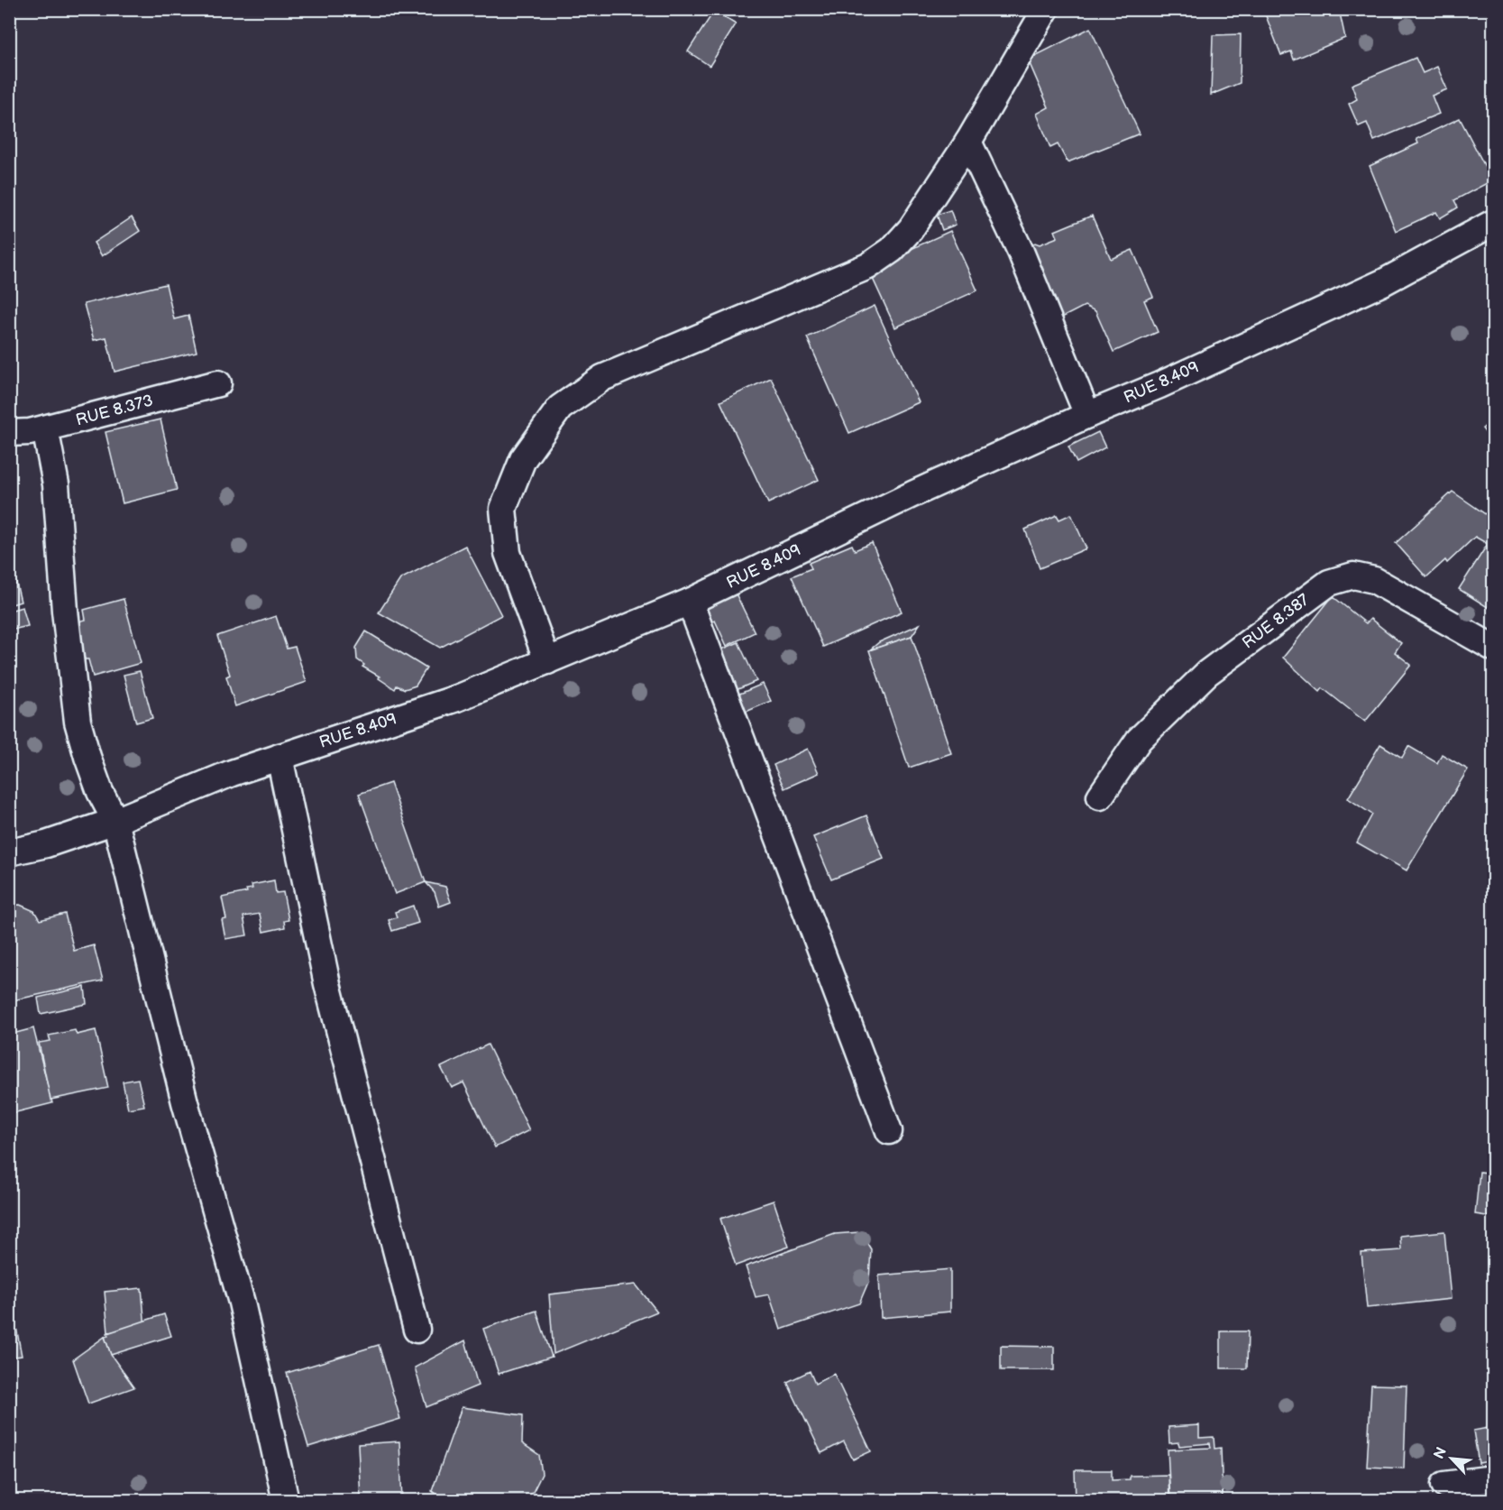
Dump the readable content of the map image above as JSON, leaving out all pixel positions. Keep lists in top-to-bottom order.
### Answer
{
  "streets": {
    "street": ["RUE 8.409", "RUE 8.373", "RUE 8.387"]
  },
  "north": "top left"
}
